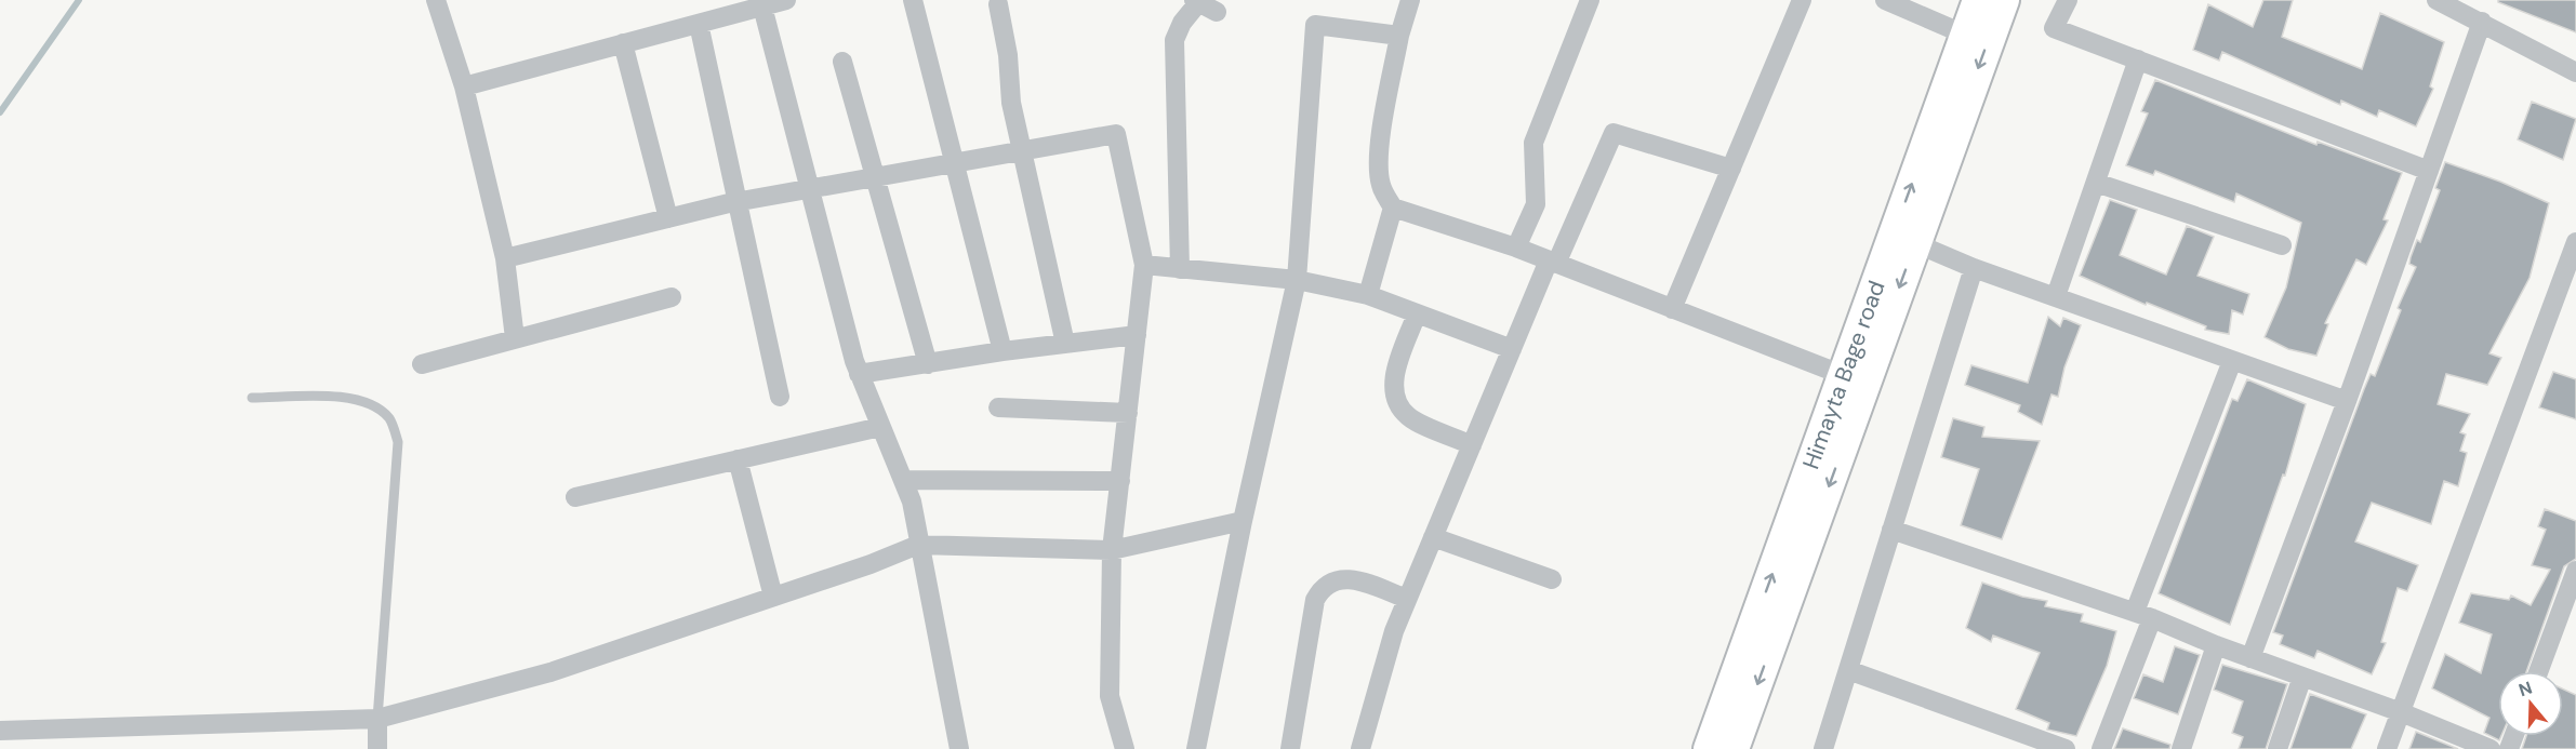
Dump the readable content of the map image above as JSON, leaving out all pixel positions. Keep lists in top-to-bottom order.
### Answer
{
  "streets": {
    "main road": ["Himayta Bage road"]
  },
  "north": "top"
}
